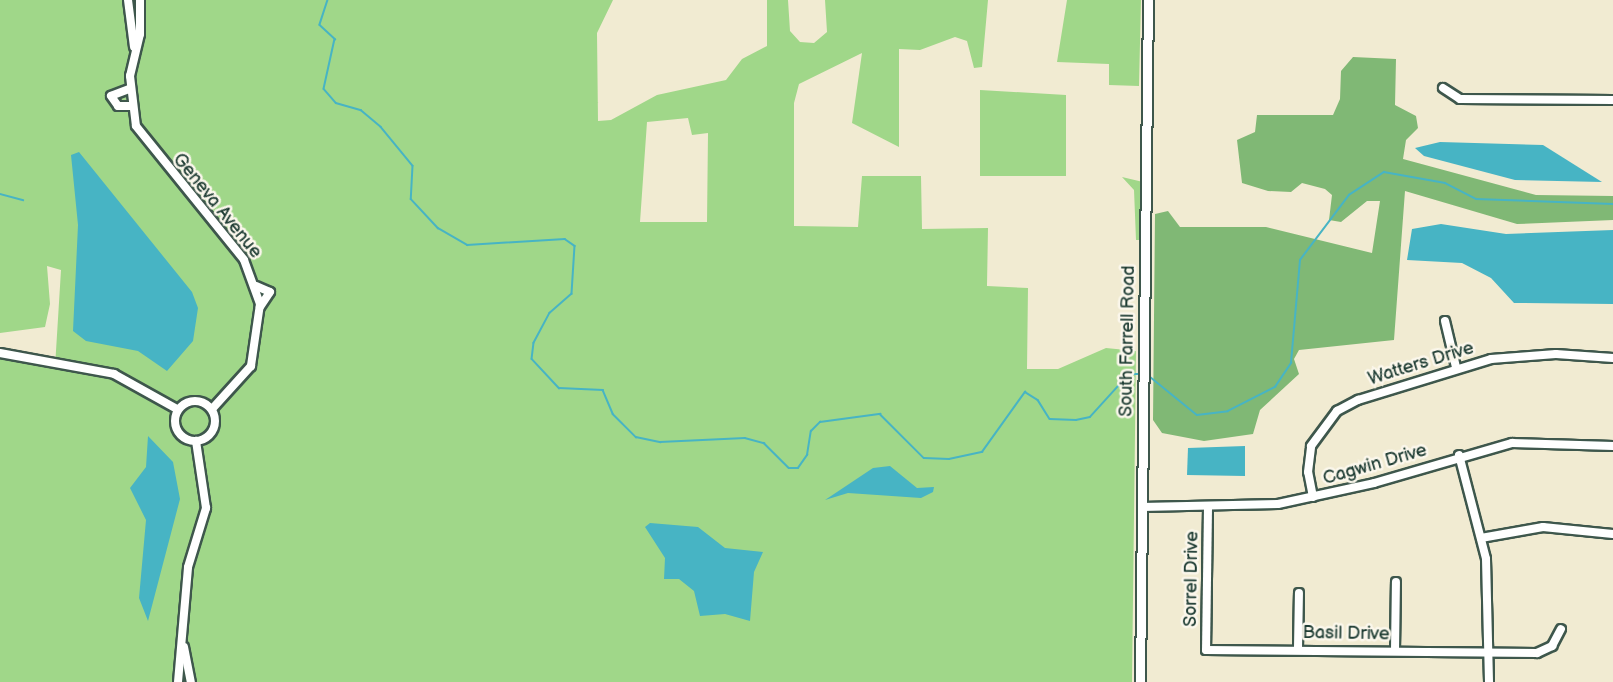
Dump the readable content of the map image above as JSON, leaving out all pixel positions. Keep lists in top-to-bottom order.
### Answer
{
  "streets": {
    "street": [
      "Geneva Avenue",
      "South Farrell Road",
      "Watters Drive",
      "Cagwin Drive",
      "Sorrel Drive",
      "Basil Drive"
    ]
  },
  "crossings": [
    ["South Farrell Road", "Cagwin Drive"],
    ["Watters Drive", "Cagwin Drive"],
    ["Cagwin Drive", "Sorrel Drive"],
    ["Sorrel Drive", "Basil Drive"]
  ]
}
